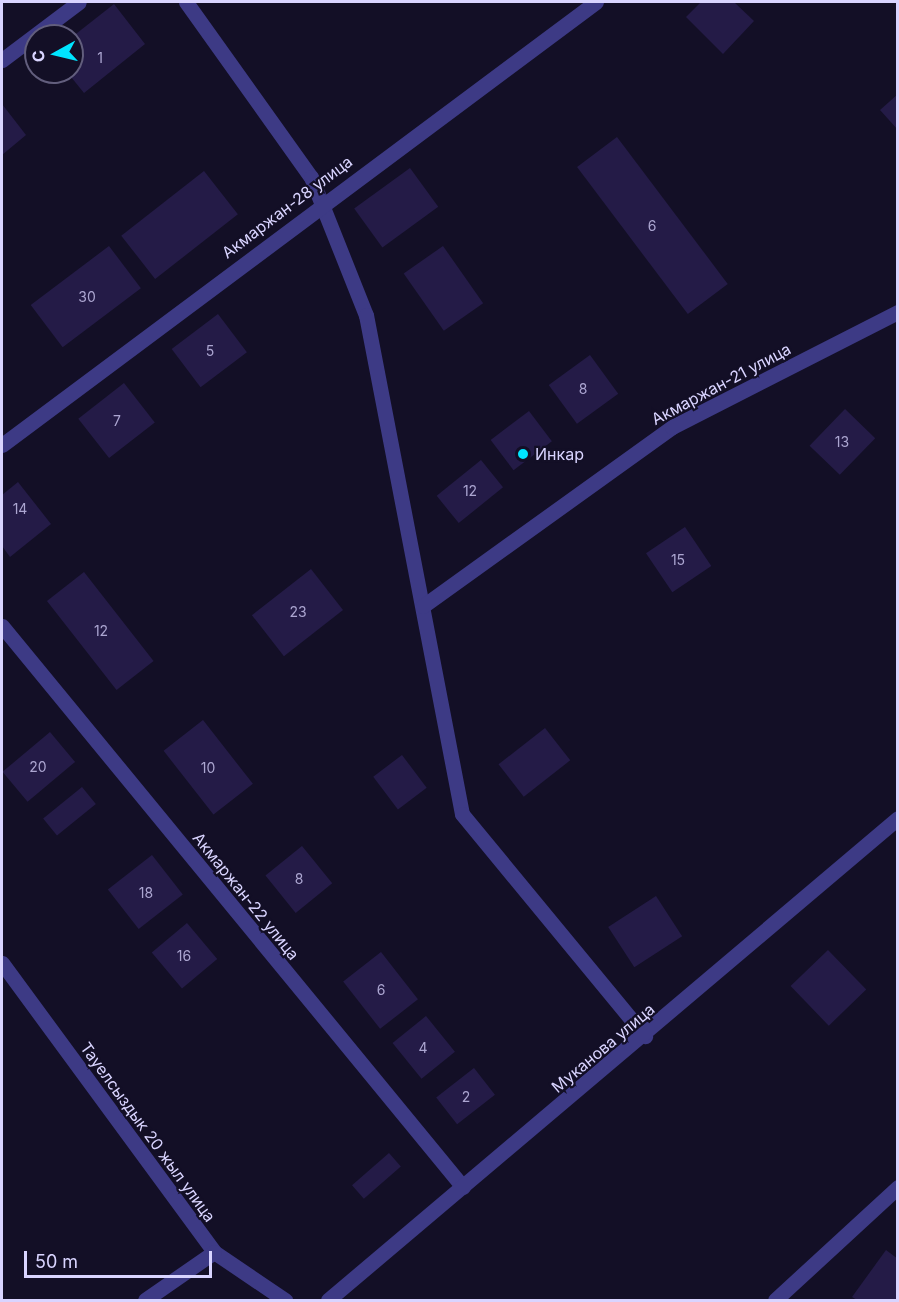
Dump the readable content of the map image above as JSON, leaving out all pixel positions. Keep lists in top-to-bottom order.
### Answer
{
  "streets": {
    "street": [
      "Акмаржан-28 улица",
      "Акмаржан-21 улица",
      "Акмаржан-22 улица",
      "Муканова улица",
      "Тауелсыздык 20 жыл улица"
    ]
  },
  "crossings": [
    ["Акмаржан-22 улица", "Муканова улица"]
  ],
  "places": ["Инкар"],
  "house_numbers": [
    "1",
    "6",
    "30",
    "5",
    "8",
    "7",
    "13",
    "12",
    "14",
    "15",
    "23",
    "12",
    "20",
    "10",
    "8",
    "18",
    "16",
    "6",
    "4",
    "2"
  ],
  "scale_bar": "50 m",
  "north": "left"
}
